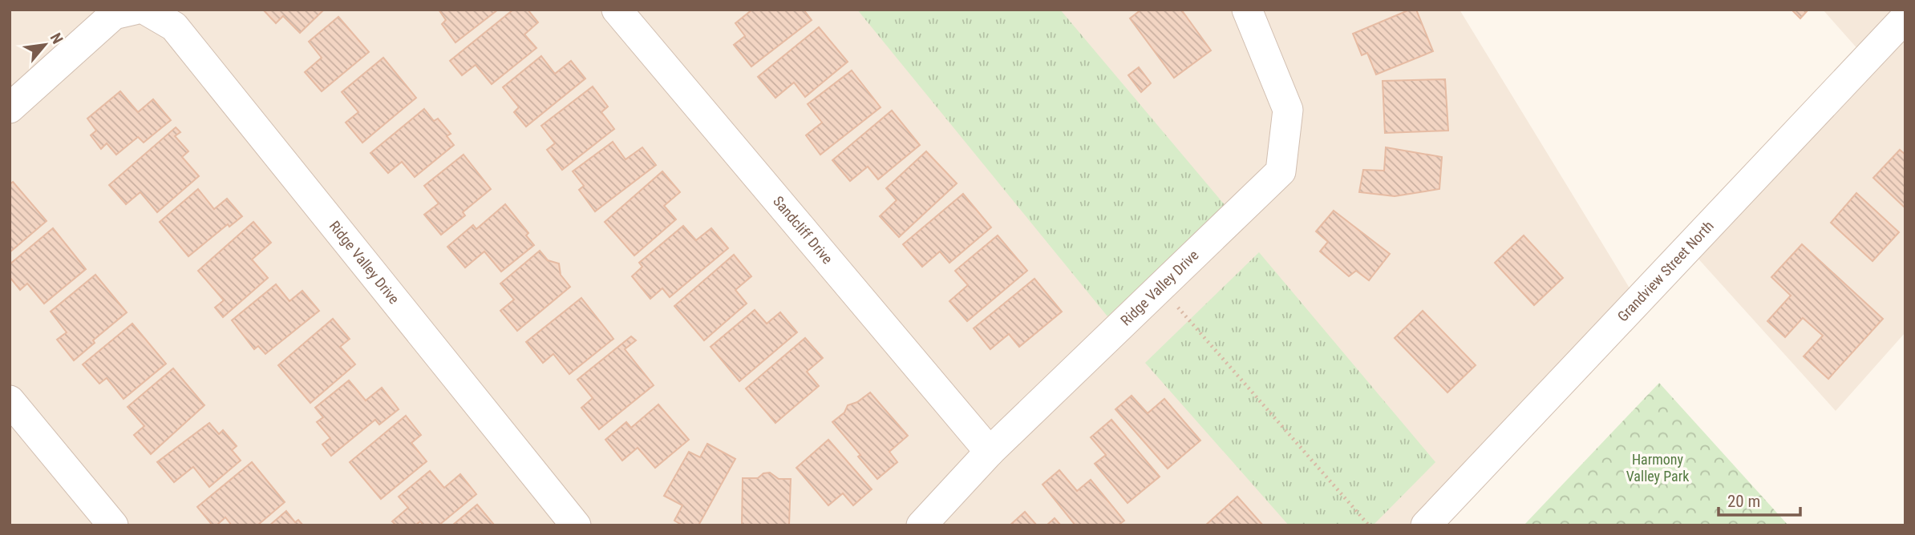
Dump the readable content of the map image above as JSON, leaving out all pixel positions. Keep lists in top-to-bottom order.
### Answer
{
  "streets": {
    "street": ["Sandcliff Drive", "Ridge Valley Drive", "Grandview Street North"]
  },
  "crossings": [
    ["Sandcliff Drive", "Ridge Valley Drive"]
  ],
  "parks": ["Harmony Valley Park"],
  "scale_bar": "20 m",
  "north": "top right"
}
